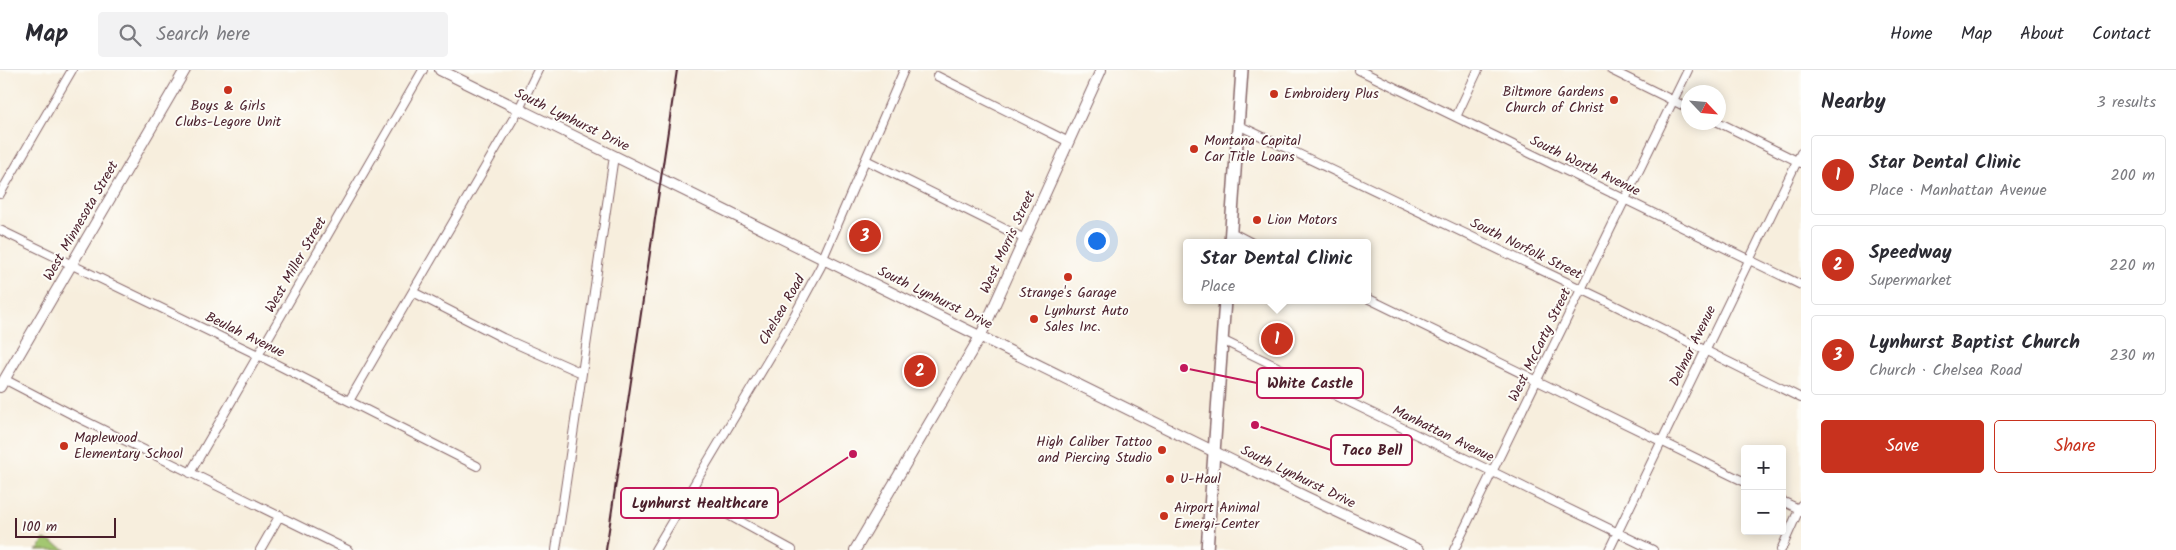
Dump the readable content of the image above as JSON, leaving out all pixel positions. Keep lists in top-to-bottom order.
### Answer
{
  "streets": {
    "main road": ["South Lynhurst Drive", "West Minnesota Street", "West Morris Street"],
    "street": [
      "South Worth Avenue",
      "South Norfolk Street",
      "West Miller Street",
      "Chelsea Road",
      "Beulah Avenue",
      "West McCarty Street",
      "Delmar Avenue",
      "Manhattan Avenue"
    ]
  },
  "crossings": [
    ["South Lynhurst Drive", "West Morris Street"],
    ["South Lynhurst Drive", "Chelsea Road"],
    ["South Worth Avenue", "West McCarty Street"],
    ["South Worth Avenue", "Delmar Avenue"],
    ["West Minnesota Street", "Beulah Avenue"],
    ["South Norfolk Street", "West McCarty Street"],
    ["South Norfolk Street", "Delmar Avenue"],
    ["West Miller Street", "Beulah Avenue"],
    ["West McCarty Street", "Manhattan Avenue"],
    ["Delmar Avenue", "Manhattan Avenue"]
  ],
  "places": [
    "Boys & Girls Clubs-Legore Unit",
    "Embroidery Plus",
    "Biltmore Gardens Church of Christ",
    "Montana Capital Car Title Loans",
    "Lion Motors",
    "Strange's Garage",
    "Lynhurst Auto Sales Inc.",
    "White Castle",
    "Taco Bell",
    "Maplewood Elementary School",
    "High Caliber Tattoo and Piercing Studio",
    "Lynhurst Healthcare",
    "U-Haul",
    "Airport Animal Emergi-Center"
  ],
  "scale_bar": "100 m",
  "north": "bottom right",
  "page": {
    "header": "Map",
    "search": "Search here",
    "nav": [
      "Home",
      "Map",
      "About",
      "Contact"
    ],
    "heading": ["Nearby", "3 results"],
    "list": [
      {
        "mark": "1",
        "name": "Star Dental Clinic",
        "note": "Place · Manhattan Avenue",
        "value": "200 m"
      },
      {
        "mark": "2",
        "name": "Speedway",
        "note": "Supermarket",
        "value": "220 m"
      },
      {
        "mark": "3",
        "name": "Lynhurst Baptist Church",
        "note": "Church · Chelsea Road",
        "value": "230 m"
      }
    ],
    "pins": ["3", "1", "2"],
    "popup": ["Star Dental Clinic", "Place"],
    "buttons": ["Save", "Share"],
    "map_buttons": ["+", "−"],
    "scale": "100 m"
  }
}
